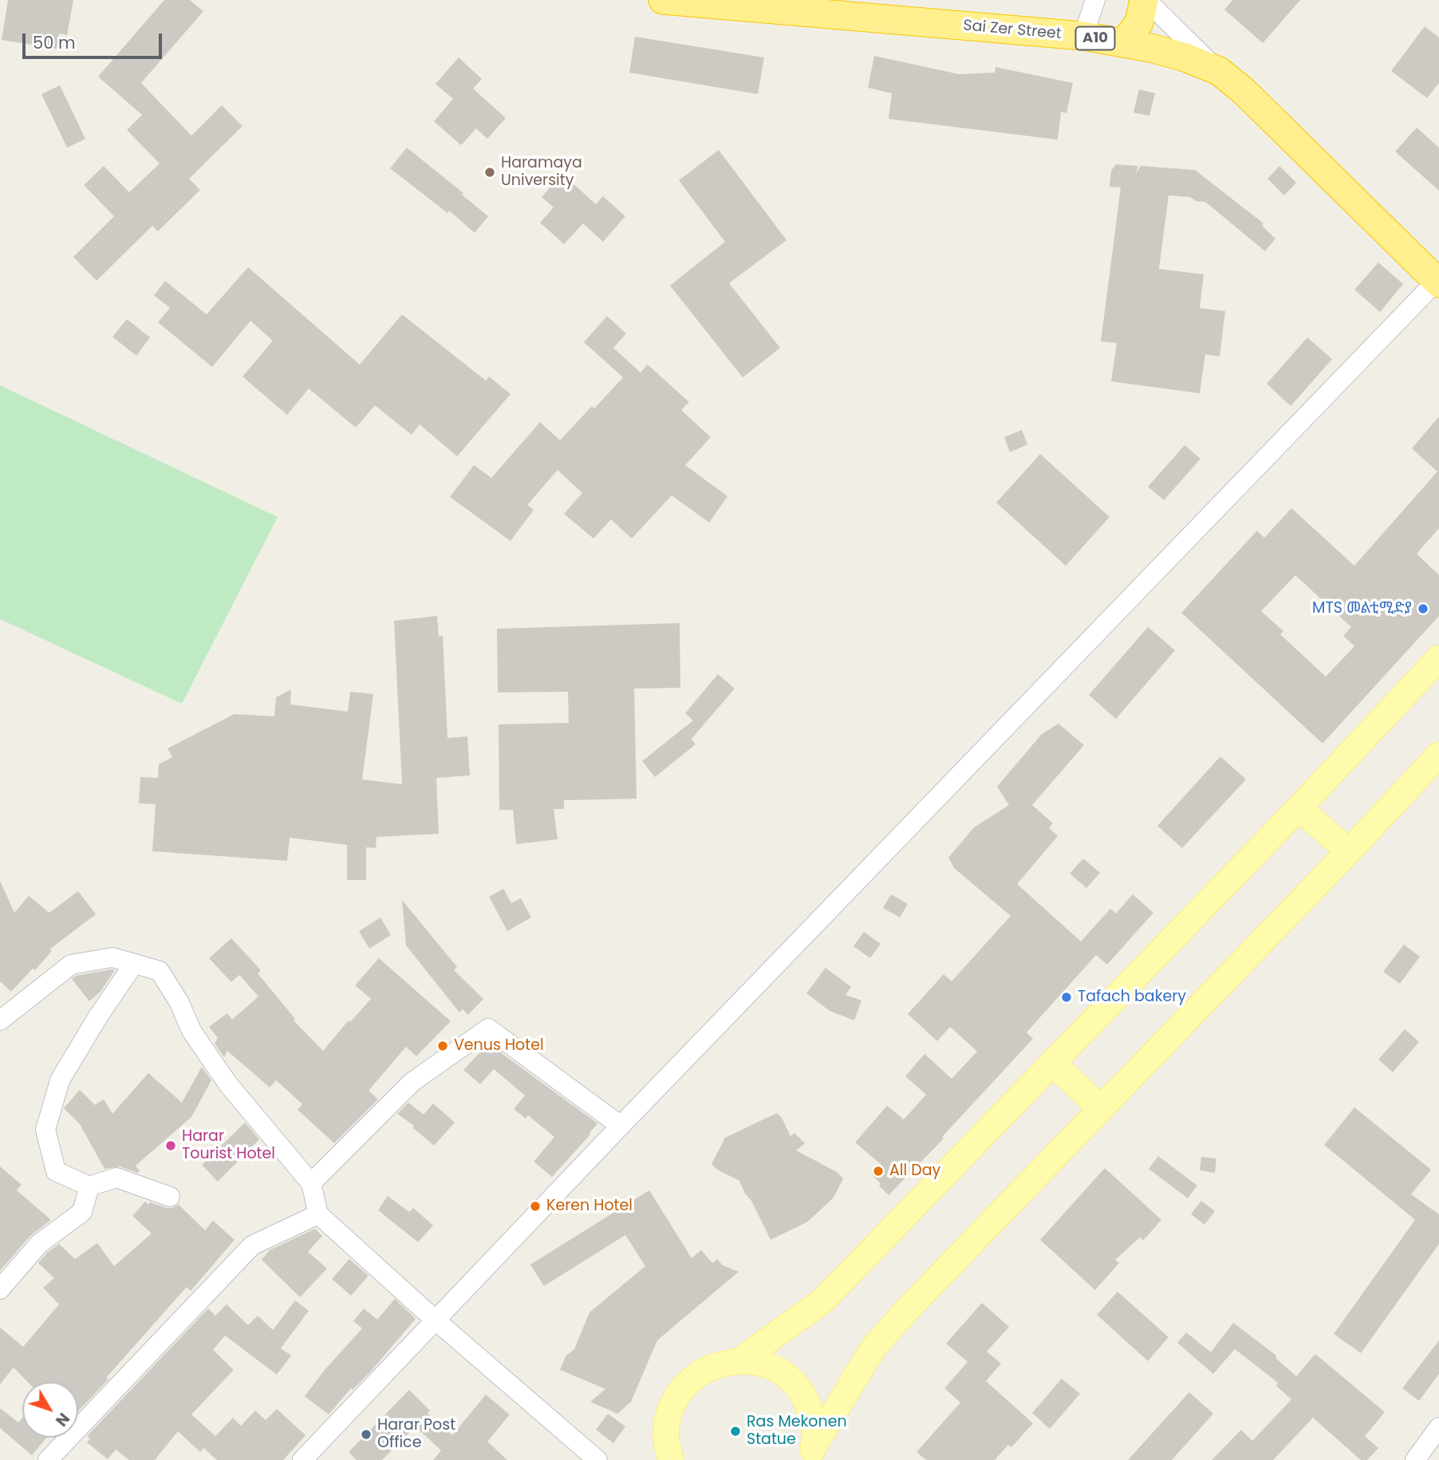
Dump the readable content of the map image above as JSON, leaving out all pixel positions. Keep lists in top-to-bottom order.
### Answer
{
  "streets": {
    "highway": ["Sai Zer Street", "A10"]
  },
  "places": [
    "Haramaya University",
    "MTS መልቲሚድያ",
    "Tafach bakery",
    "Venus Hotel",
    "Harar Tourist Hotel",
    "All Day",
    "Keren Hotel",
    "Ras Mekonen Statue",
    "Harar Post Office"
  ],
  "scale_bar": "50 m",
  "north": "bottom right"
}
